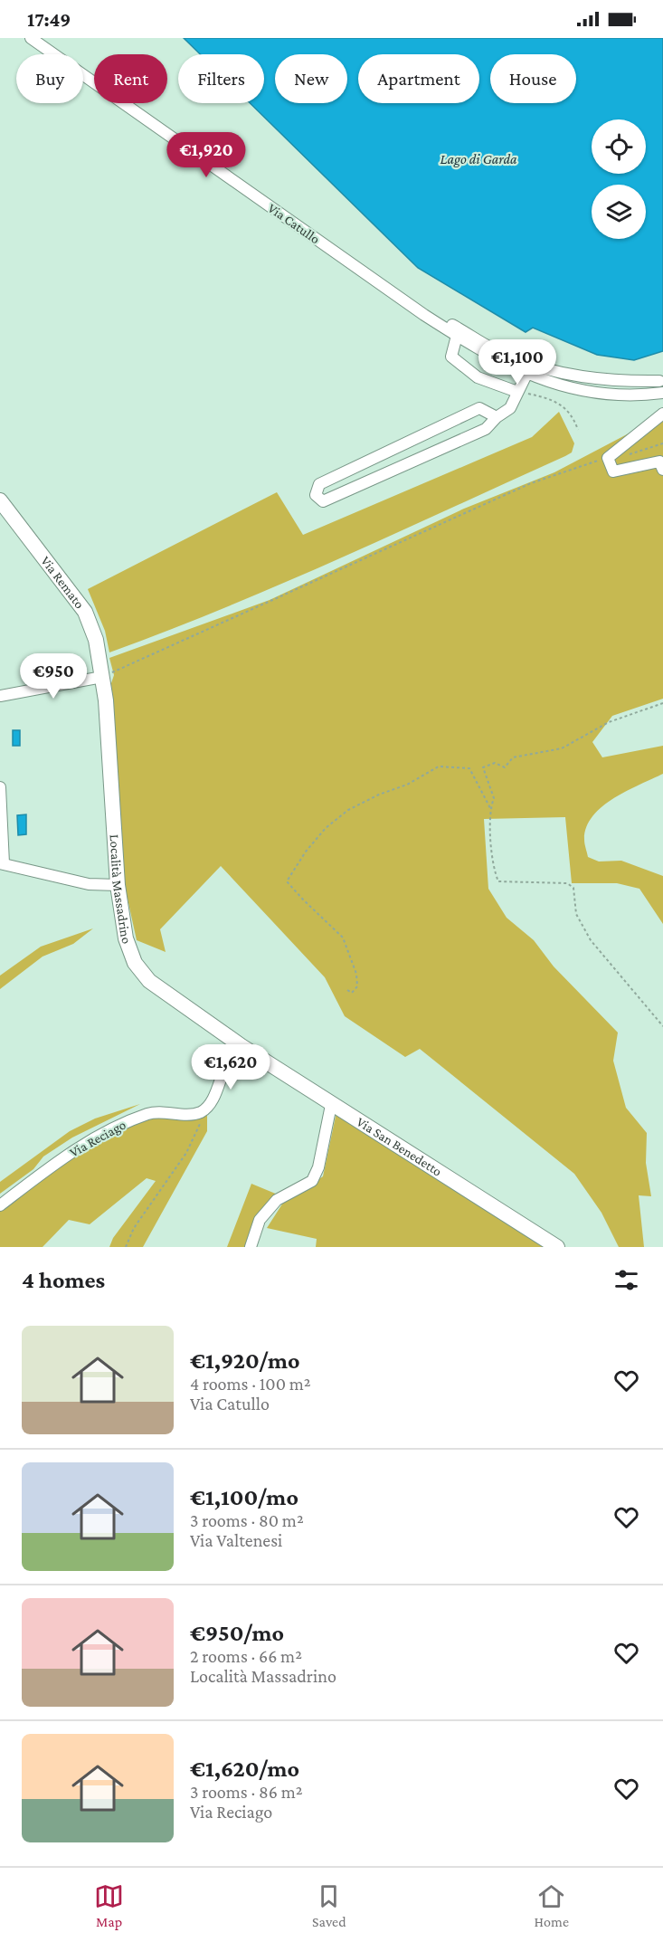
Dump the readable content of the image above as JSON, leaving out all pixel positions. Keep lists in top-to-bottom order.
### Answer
{
  "streets": {
    "main road": ["Via Remato", "Località Massadrino", "Via San Benedetto"],
    "street": ["Via Catullo", "Via Reciago"]
  },
  "crossings": [
    ["Via Remato", "Località Massadrino"],
    ["Località Massadrino", "Via San Benedetto"]
  ],
  "water": ["Lago di Garda"],
  "page": {
    "status": "17:49",
    "chip": [
      "Buy",
      "Rent",
      "Filters",
      "New",
      "Apartment",
      "House"
    ],
    "price": [
      "€1,920",
      "€1,100",
      "€950",
      "€1,620"
    ],
    "heading": "4 homes",
    "list": [
      {
        "name": "€1,920/mo",
        "note": "4 rooms · 100 m² · Via Catullo"
      },
      {
        "name": "€1,100/mo",
        "note": "3 rooms · 80 m² · Via Valtenesi"
      },
      {
        "name": "€950/mo",
        "note": "2 rooms · 66 m² · Località Massadrino"
      },
      {
        "name": "€1,620/mo",
        "note": "3 rooms · 86 m² · Via Reciago"
      }
    ],
    "tabs": ["Map", "Saved", "Home"]
  }
}
